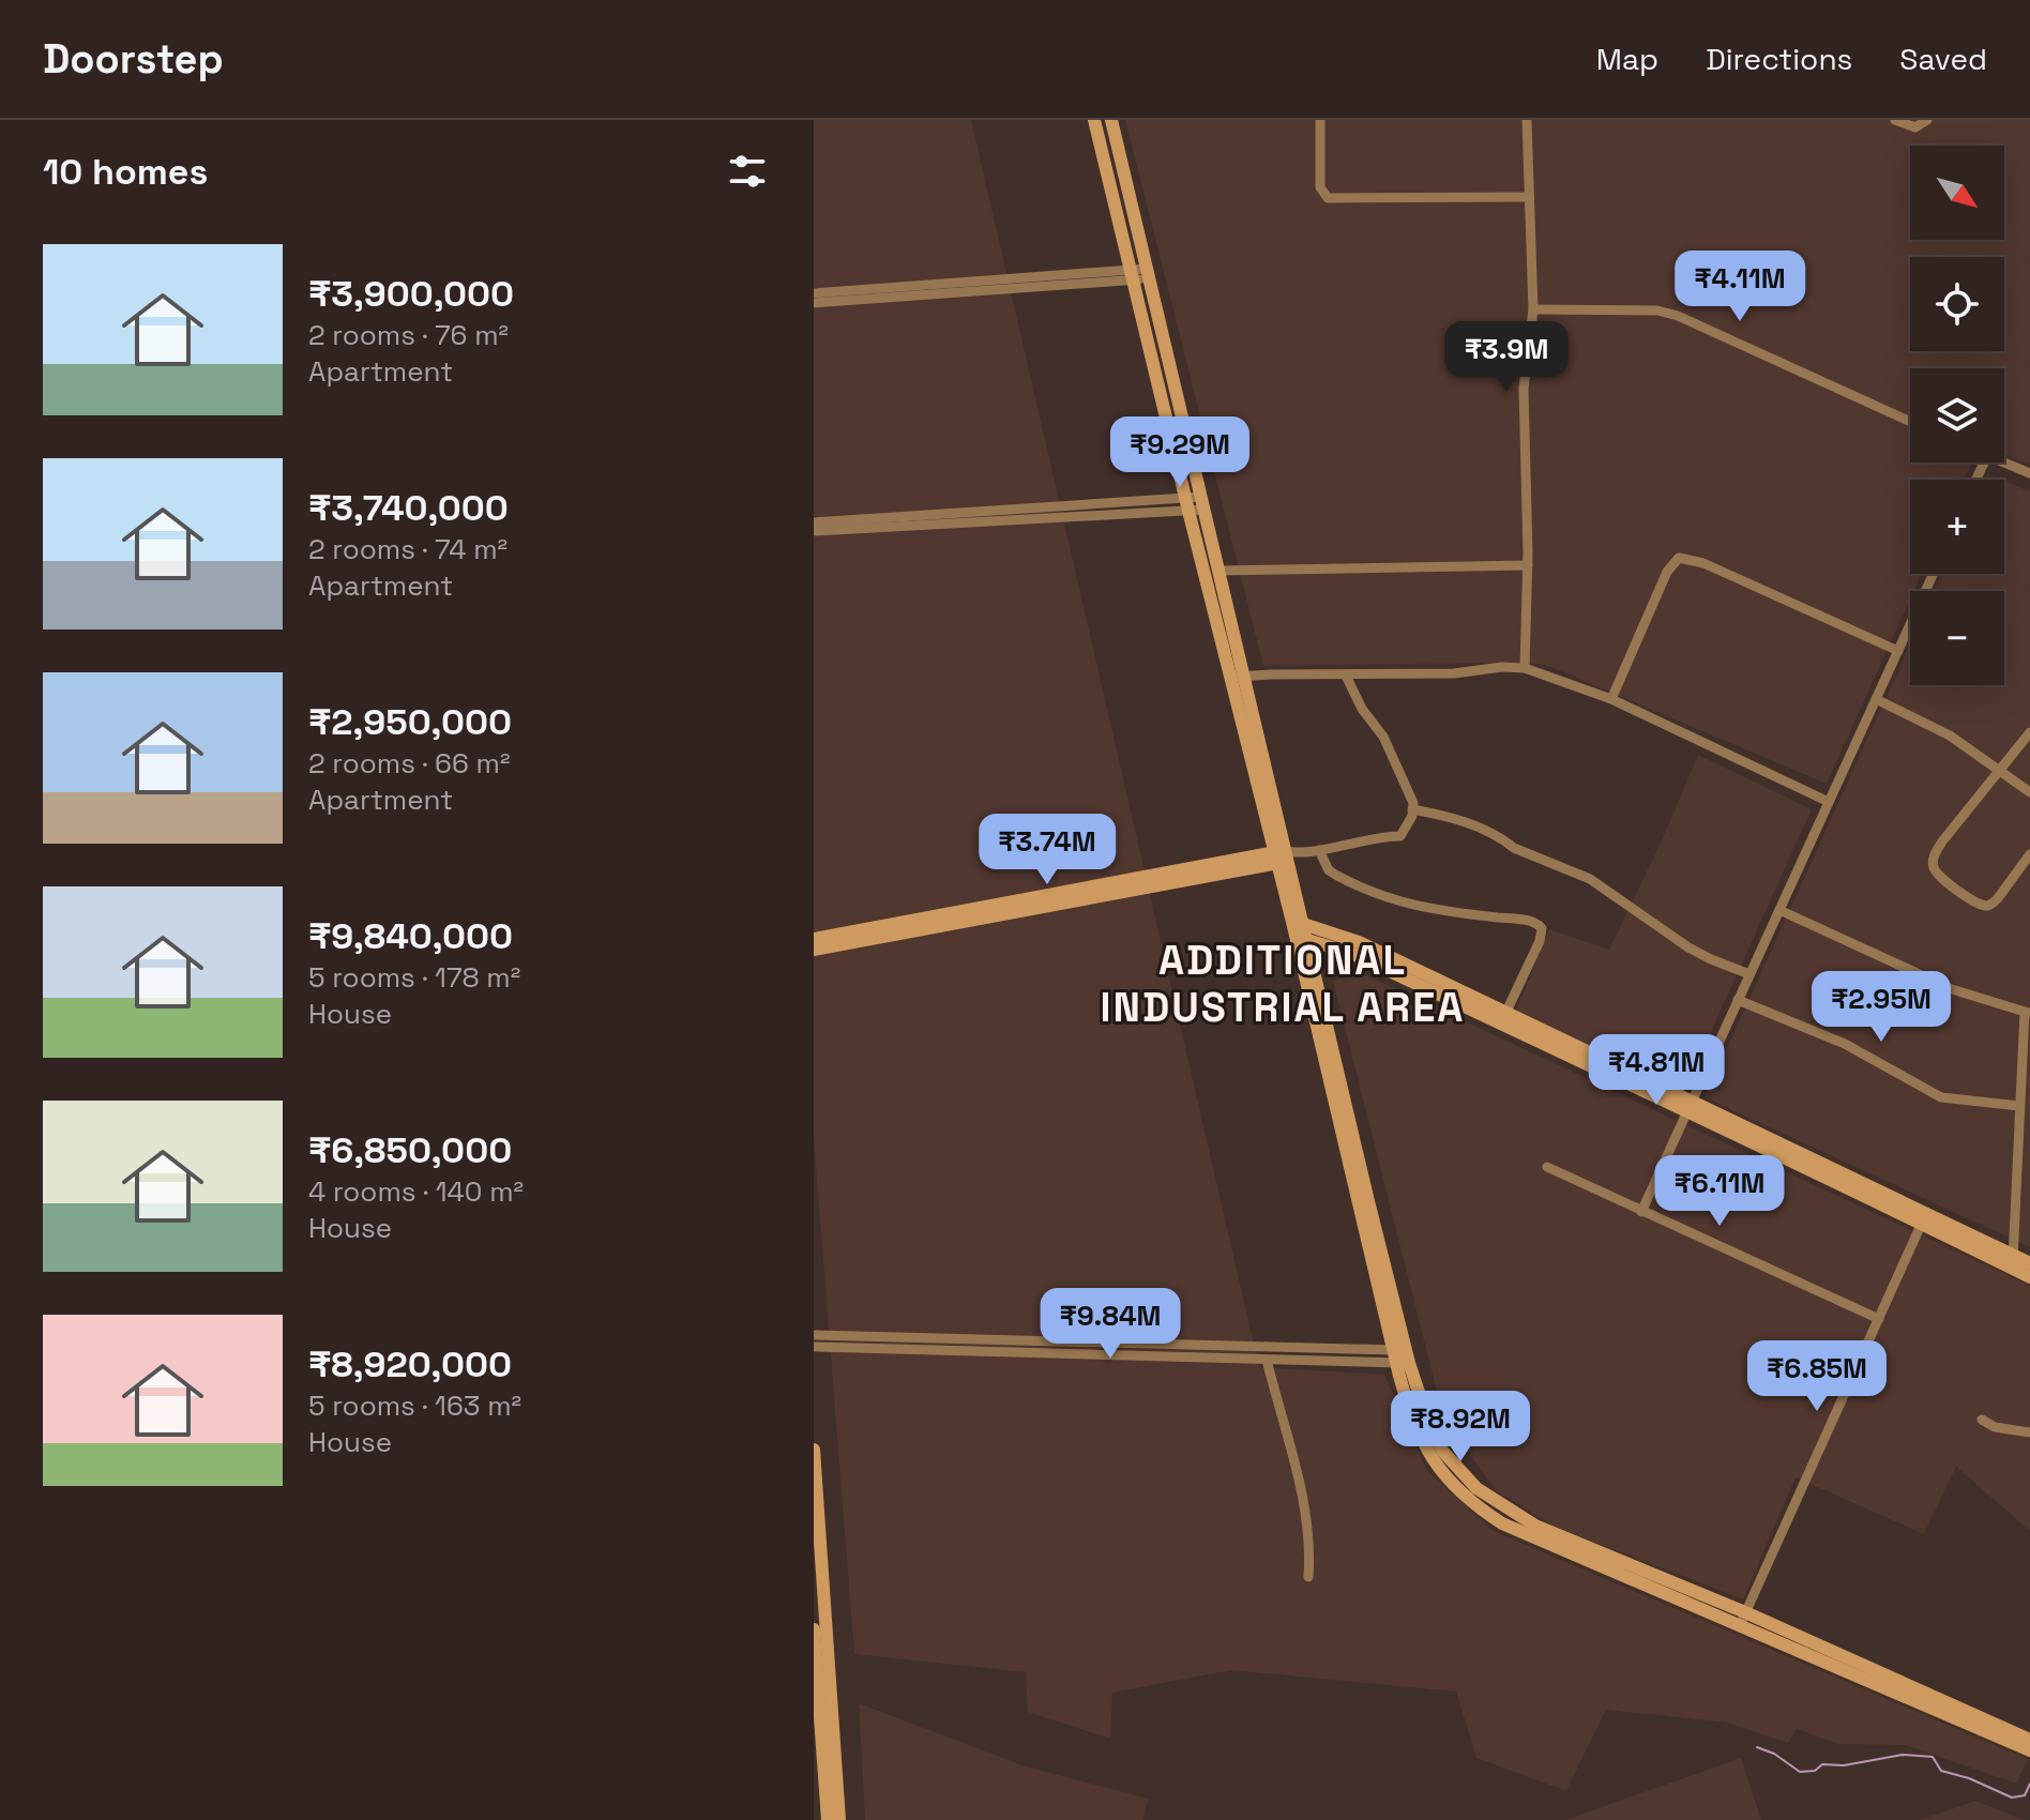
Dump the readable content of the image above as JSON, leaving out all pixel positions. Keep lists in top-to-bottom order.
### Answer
{
  "districts": ["ADDITIONAL INDUSTRIAL AREA"],
  "north": "bottom right",
  "page": {
    "header": "Doorstep",
    "nav": ["Map", "Directions", "Saved"],
    "heading": "10 homes",
    "map_buttons": ["+", "−"],
    "list": [
      {
        "name": "₹3,900,000",
        "note": "2 rooms · 76 m² · Apartment"
      },
      {
        "name": "₹3,740,000",
        "note": "2 rooms · 74 m² · Apartment"
      },
      {
        "name": "₹2,950,000",
        "note": "2 rooms · 66 m² · Apartment"
      },
      {
        "name": "₹9,840,000",
        "note": "5 rooms · 178 m² · House"
      },
      {
        "name": "₹6,850,000",
        "note": "4 rooms · 140 m² · House"
      },
      {
        "name": "₹8,920,000",
        "note": "5 rooms · 163 m² · House"
      }
    ],
    "price": [
      "₹4.11M",
      "₹3.9M",
      "₹9.29M",
      "₹3.74M",
      "₹2.95M",
      "₹4.81M",
      "₹6.11M",
      "₹9.84M",
      "₹6.85M",
      "₹8.92M"
    ]
  }
}
